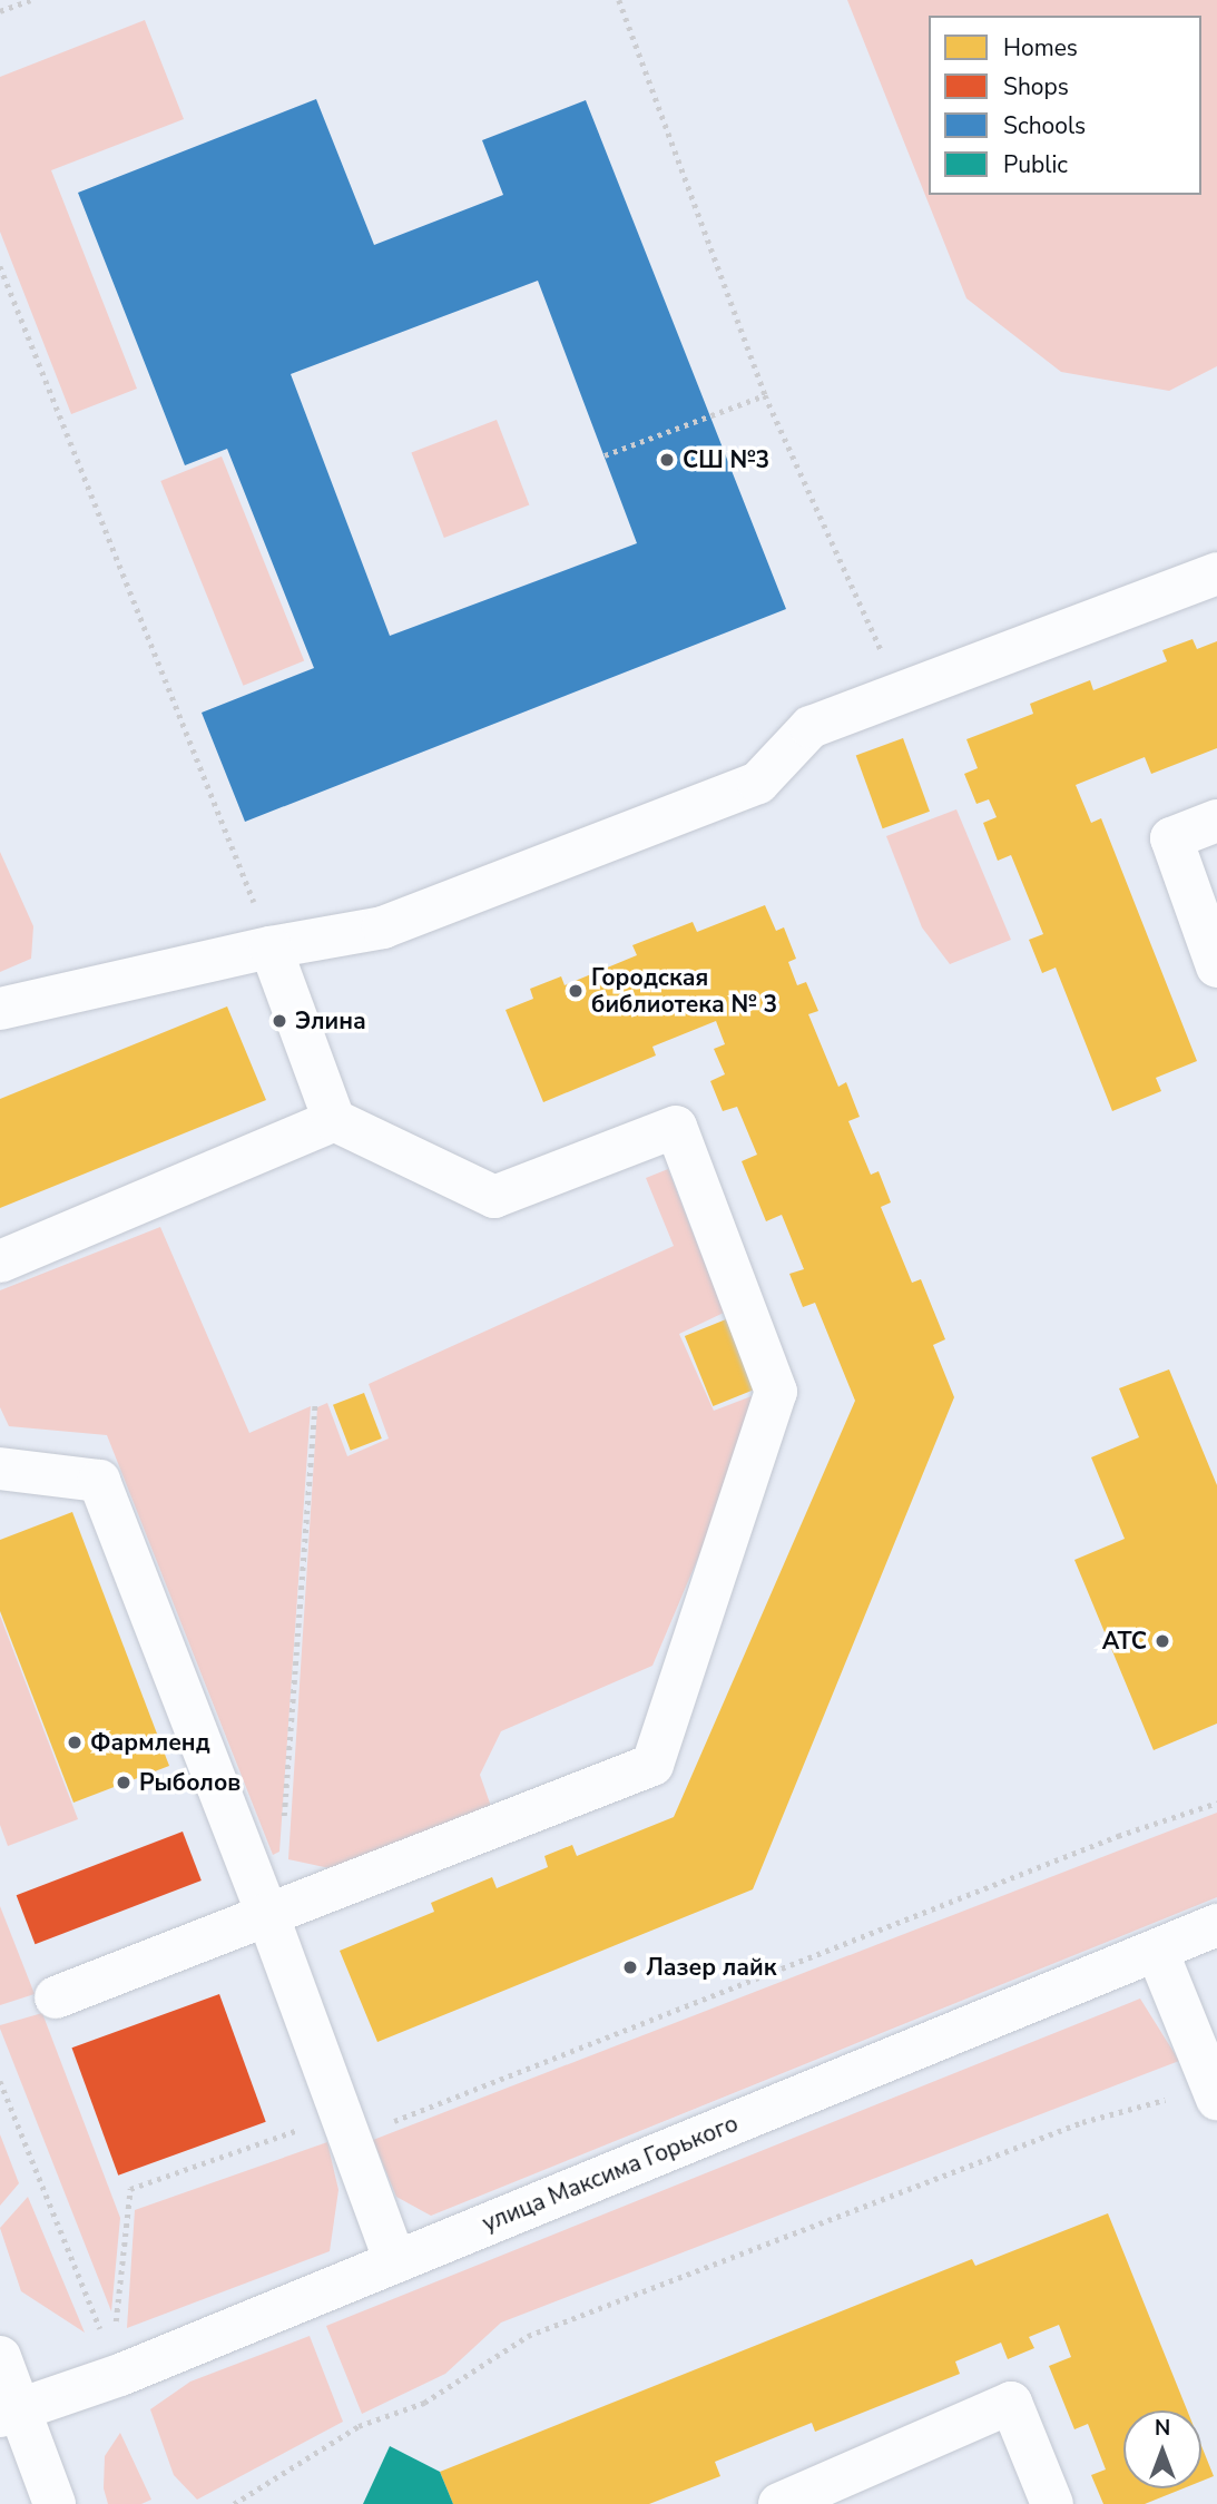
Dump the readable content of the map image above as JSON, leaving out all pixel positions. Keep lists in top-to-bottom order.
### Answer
{
  "streets": {
    "main road": ["улица Максима Горького"]
  },
  "places": [
    "СШ №3",
    "Городская библиотека № 3",
    "Элина",
    "АТС",
    "Фармленд",
    "Рыболов",
    "Лазер лайк"
  ],
  "legend": [
    "Homes",
    "Shops",
    "Schools",
    "Public"
  ],
  "north": "top"
}
